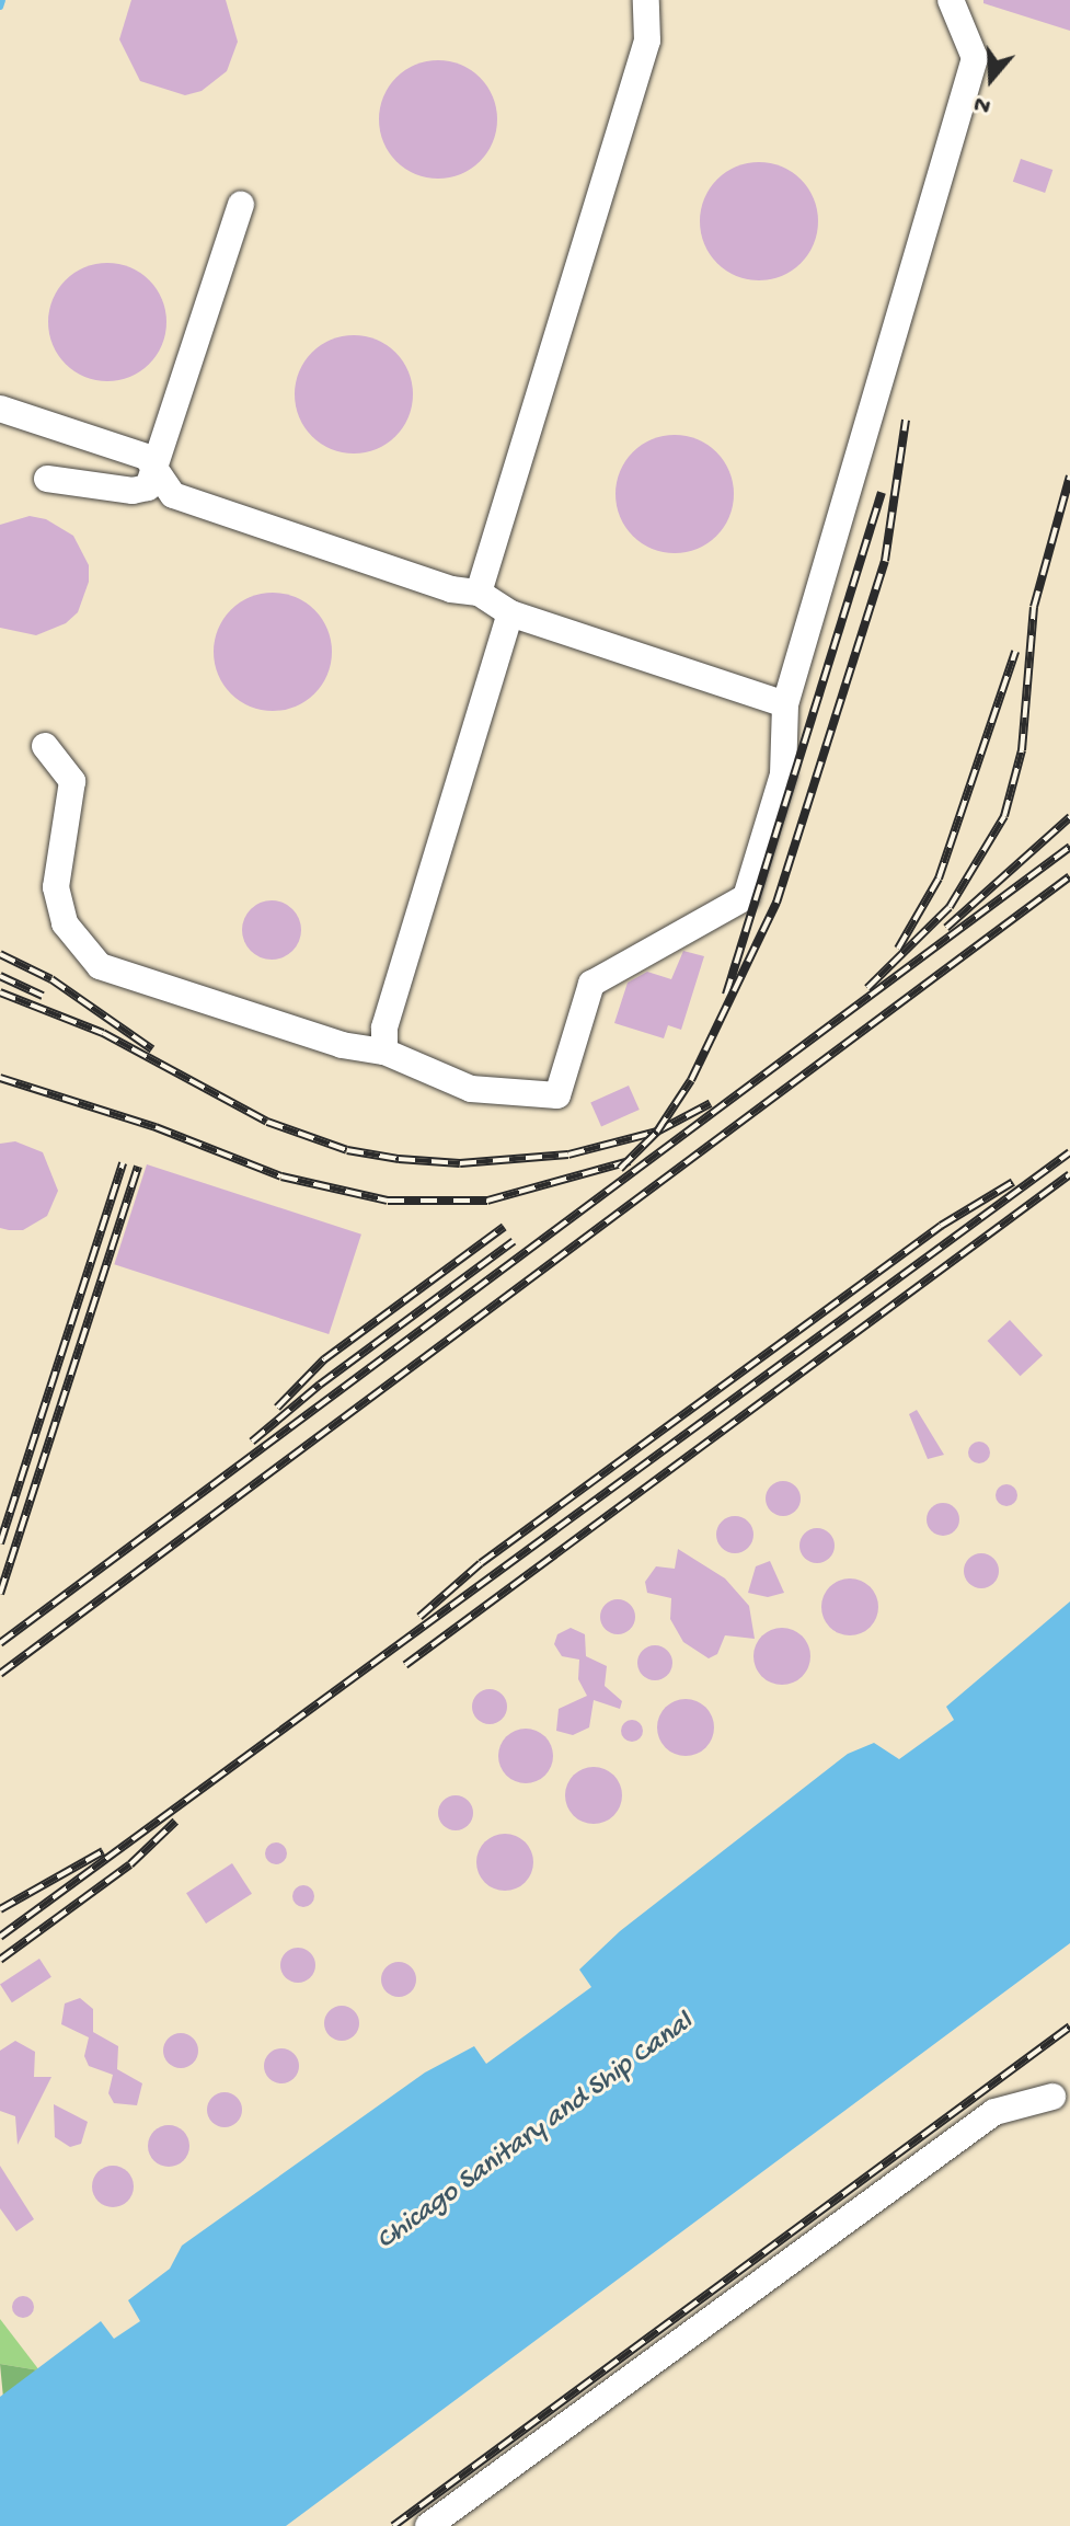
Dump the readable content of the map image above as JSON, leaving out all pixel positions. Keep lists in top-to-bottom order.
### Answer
{
  "water": ["Chicago Sanitary and Ship Canal"],
  "north": "bottom"
}
